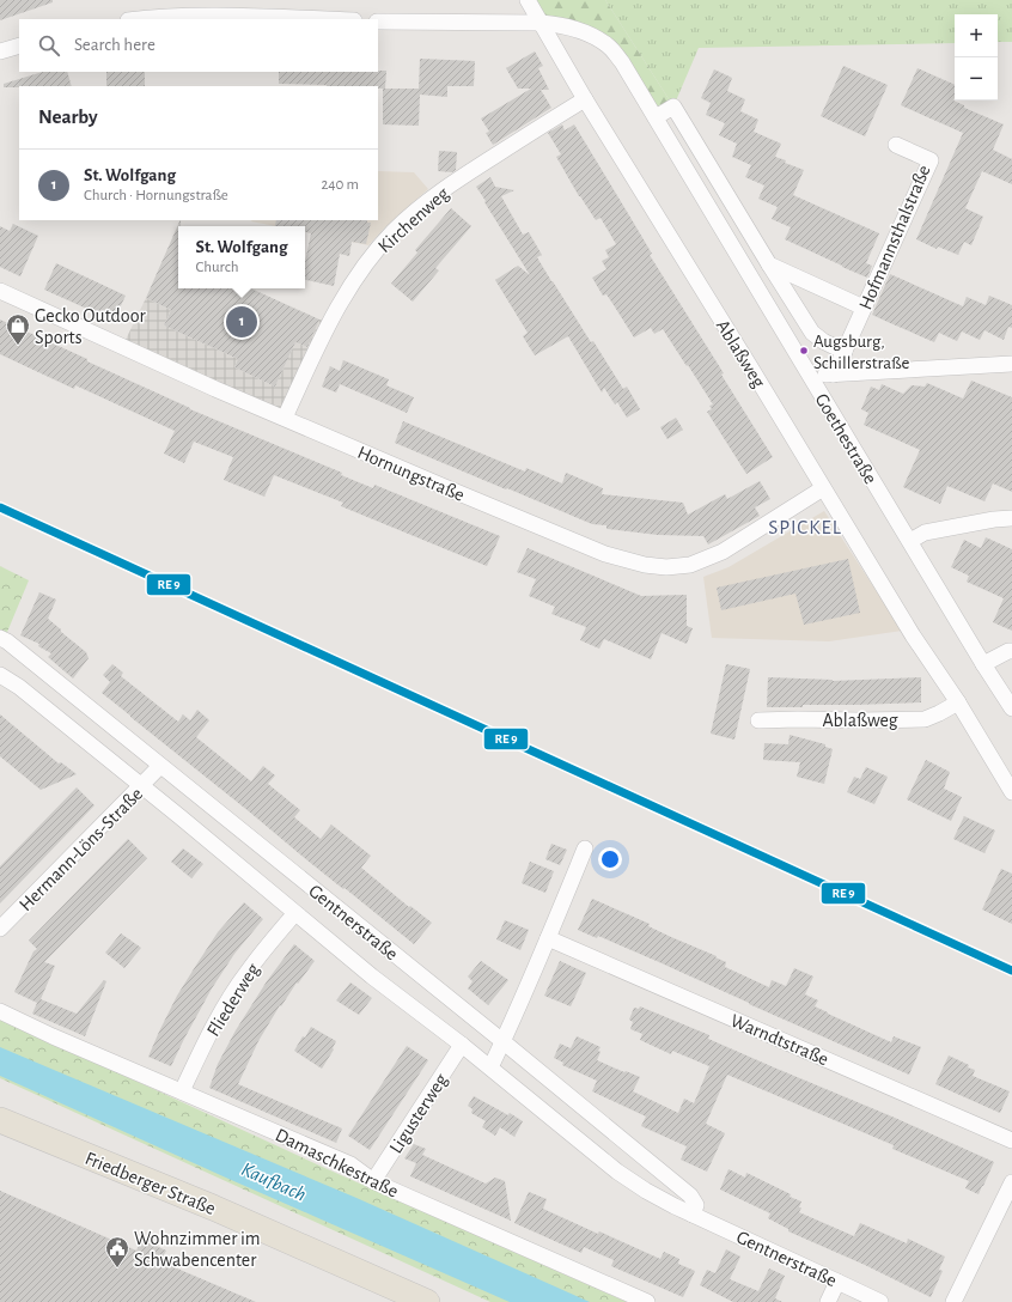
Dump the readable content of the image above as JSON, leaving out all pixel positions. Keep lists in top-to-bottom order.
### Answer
{
  "streets": {
    "main road": ["Friedberger Straße"],
    "street": [
      "Kirchenweg",
      "Hofmannsthalstraße",
      "Ablaßweg",
      "Goethestraße",
      "Hornungstraße",
      "Hermann-Löns-Straße",
      "Gentnerstraße",
      "Fliederweg",
      "Warndtstraße",
      "Ligusterweg",
      "Damaschkestraße"
    ]
  },
  "crossings": [
    ["Kirchenweg", "Ablaßweg"],
    ["Kirchenweg", "Hornungstraße"],
    ["Ablaßweg", "Goethestraße"],
    ["Ablaßweg", "Hornungstraße"],
    ["Hermann-Löns-Straße", "Gentnerstraße"],
    ["Gentnerstraße", "Fliederweg"],
    ["Gentnerstraße", "Ligusterweg"],
    ["Fliederweg", "Damaschkestraße"],
    ["Ligusterweg", "Damaschkestraße"]
  ],
  "districts": ["SPICKEL"],
  "water": ["Kaufbach"],
  "places": {
    "shop": ["Gecko Outdoor Sports"],
    "other": ["Augsburg, Schillerstraße"],
    "public building": ["Wohnzimmer im Schwabencenter"]
  },
  "page": {
    "map_buttons": ["+", "−"],
    "search": "Search here",
    "heading": "Nearby",
    "list": [
      {
        "mark": "1",
        "name": "St. Wolfgang",
        "note": "Church · Hornungstraße",
        "value": "240 m"
      }
    ],
    "popup": ["St. Wolfgang", "Church"],
    "pins": "1"
  }
}
